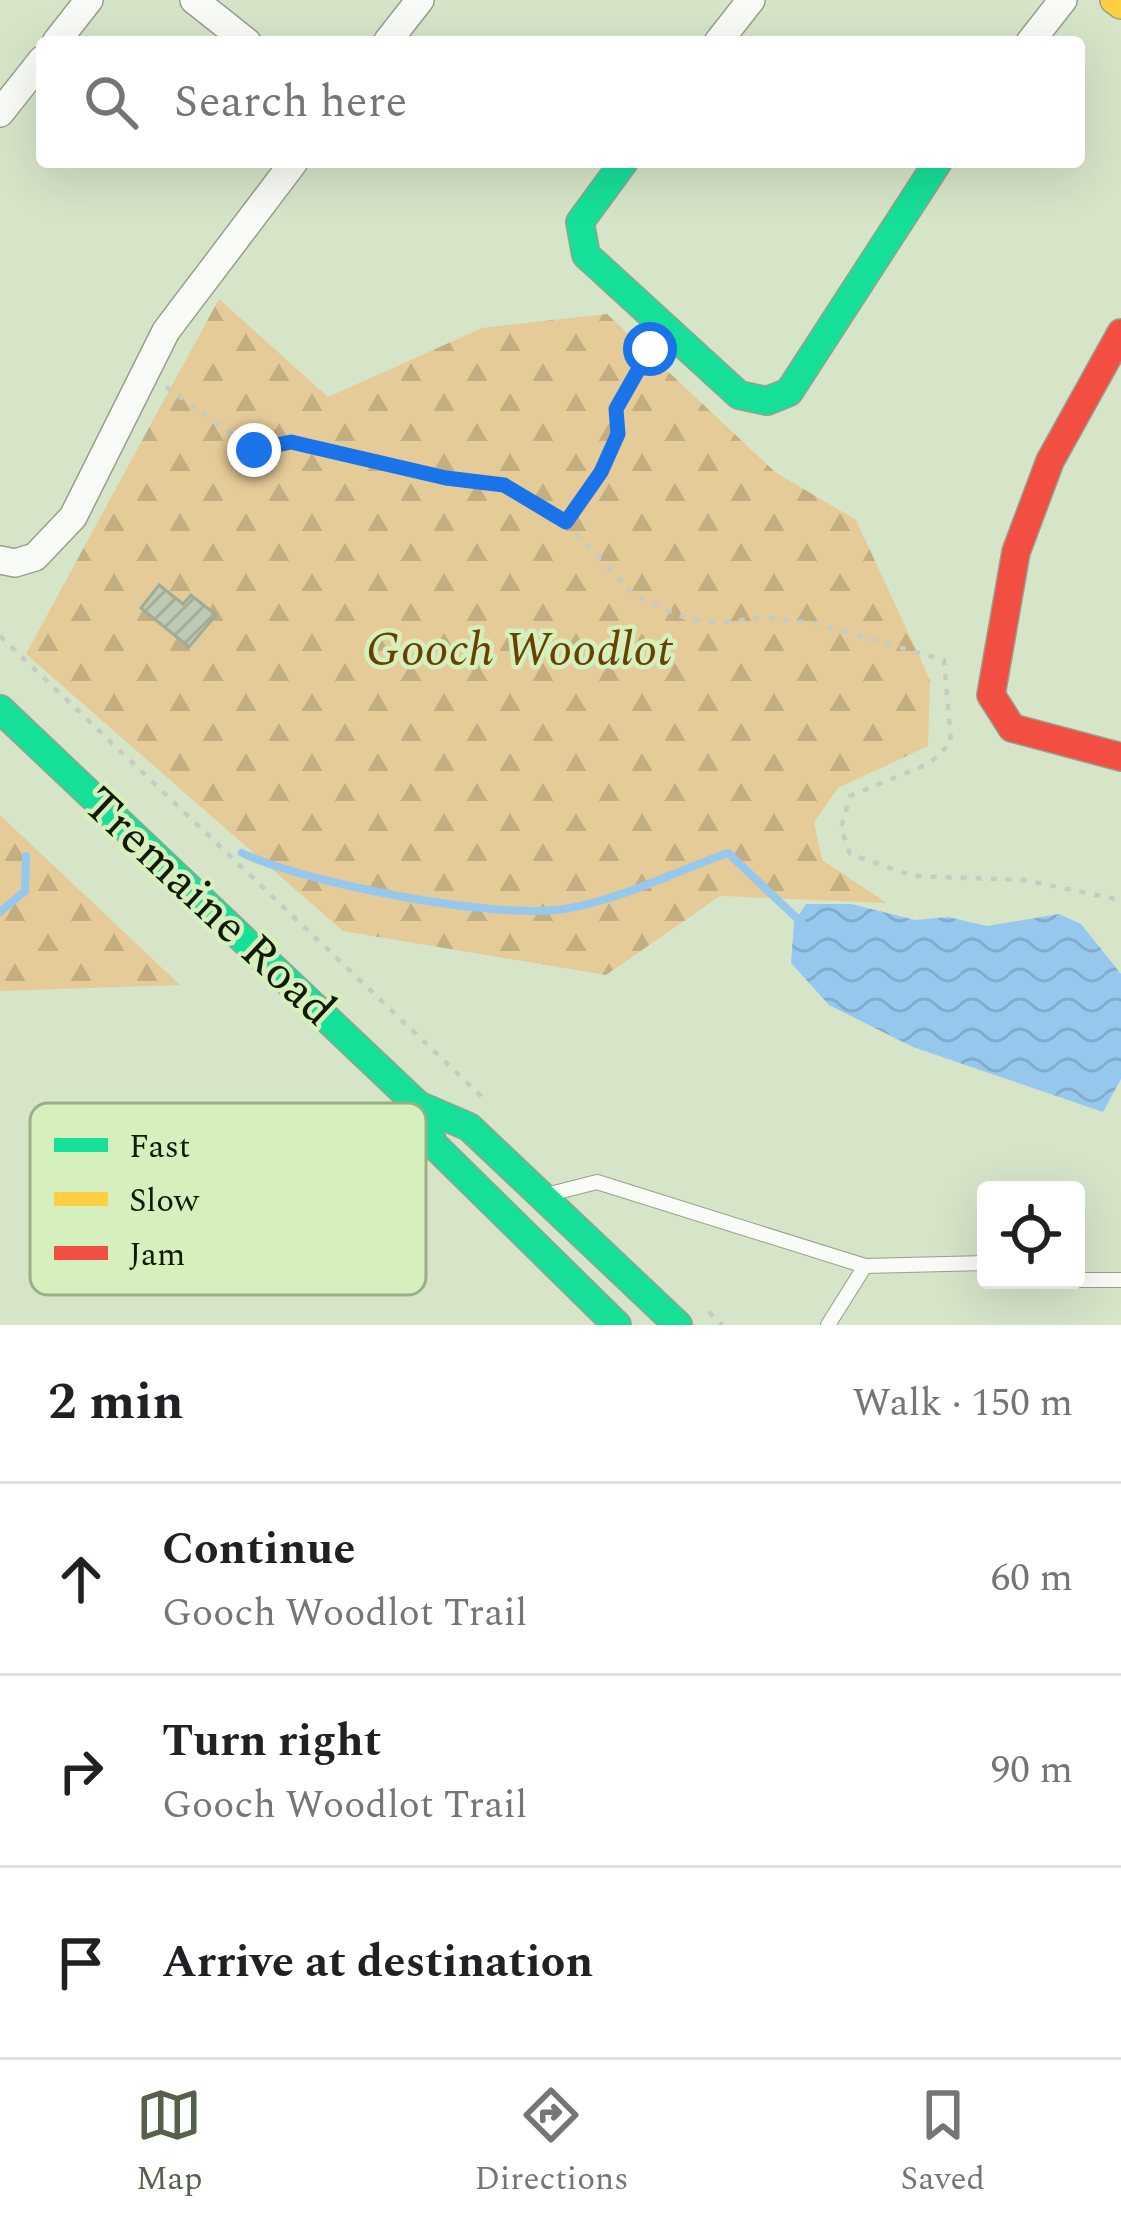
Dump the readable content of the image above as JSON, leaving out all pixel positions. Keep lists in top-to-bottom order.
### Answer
{
  "streets": {
    "main road": ["Tremaine Road"]
  },
  "parks": ["Gooch Woodlot"],
  "legend": ["Fast", "Slow", "Jam"],
  "page": {
    "search": "Search here",
    "heading": ["2 min", "Walk · 150 m"],
    "list": [
      ["Continue", "Gooch Woodlot Trail", "60 m"],
      ["Turn right", "Gooch Woodlot Trail", "90 m"],
      "Arrive at destination"
    ],
    "nav": ["Map", "Directions", "Saved"]
  }
}
